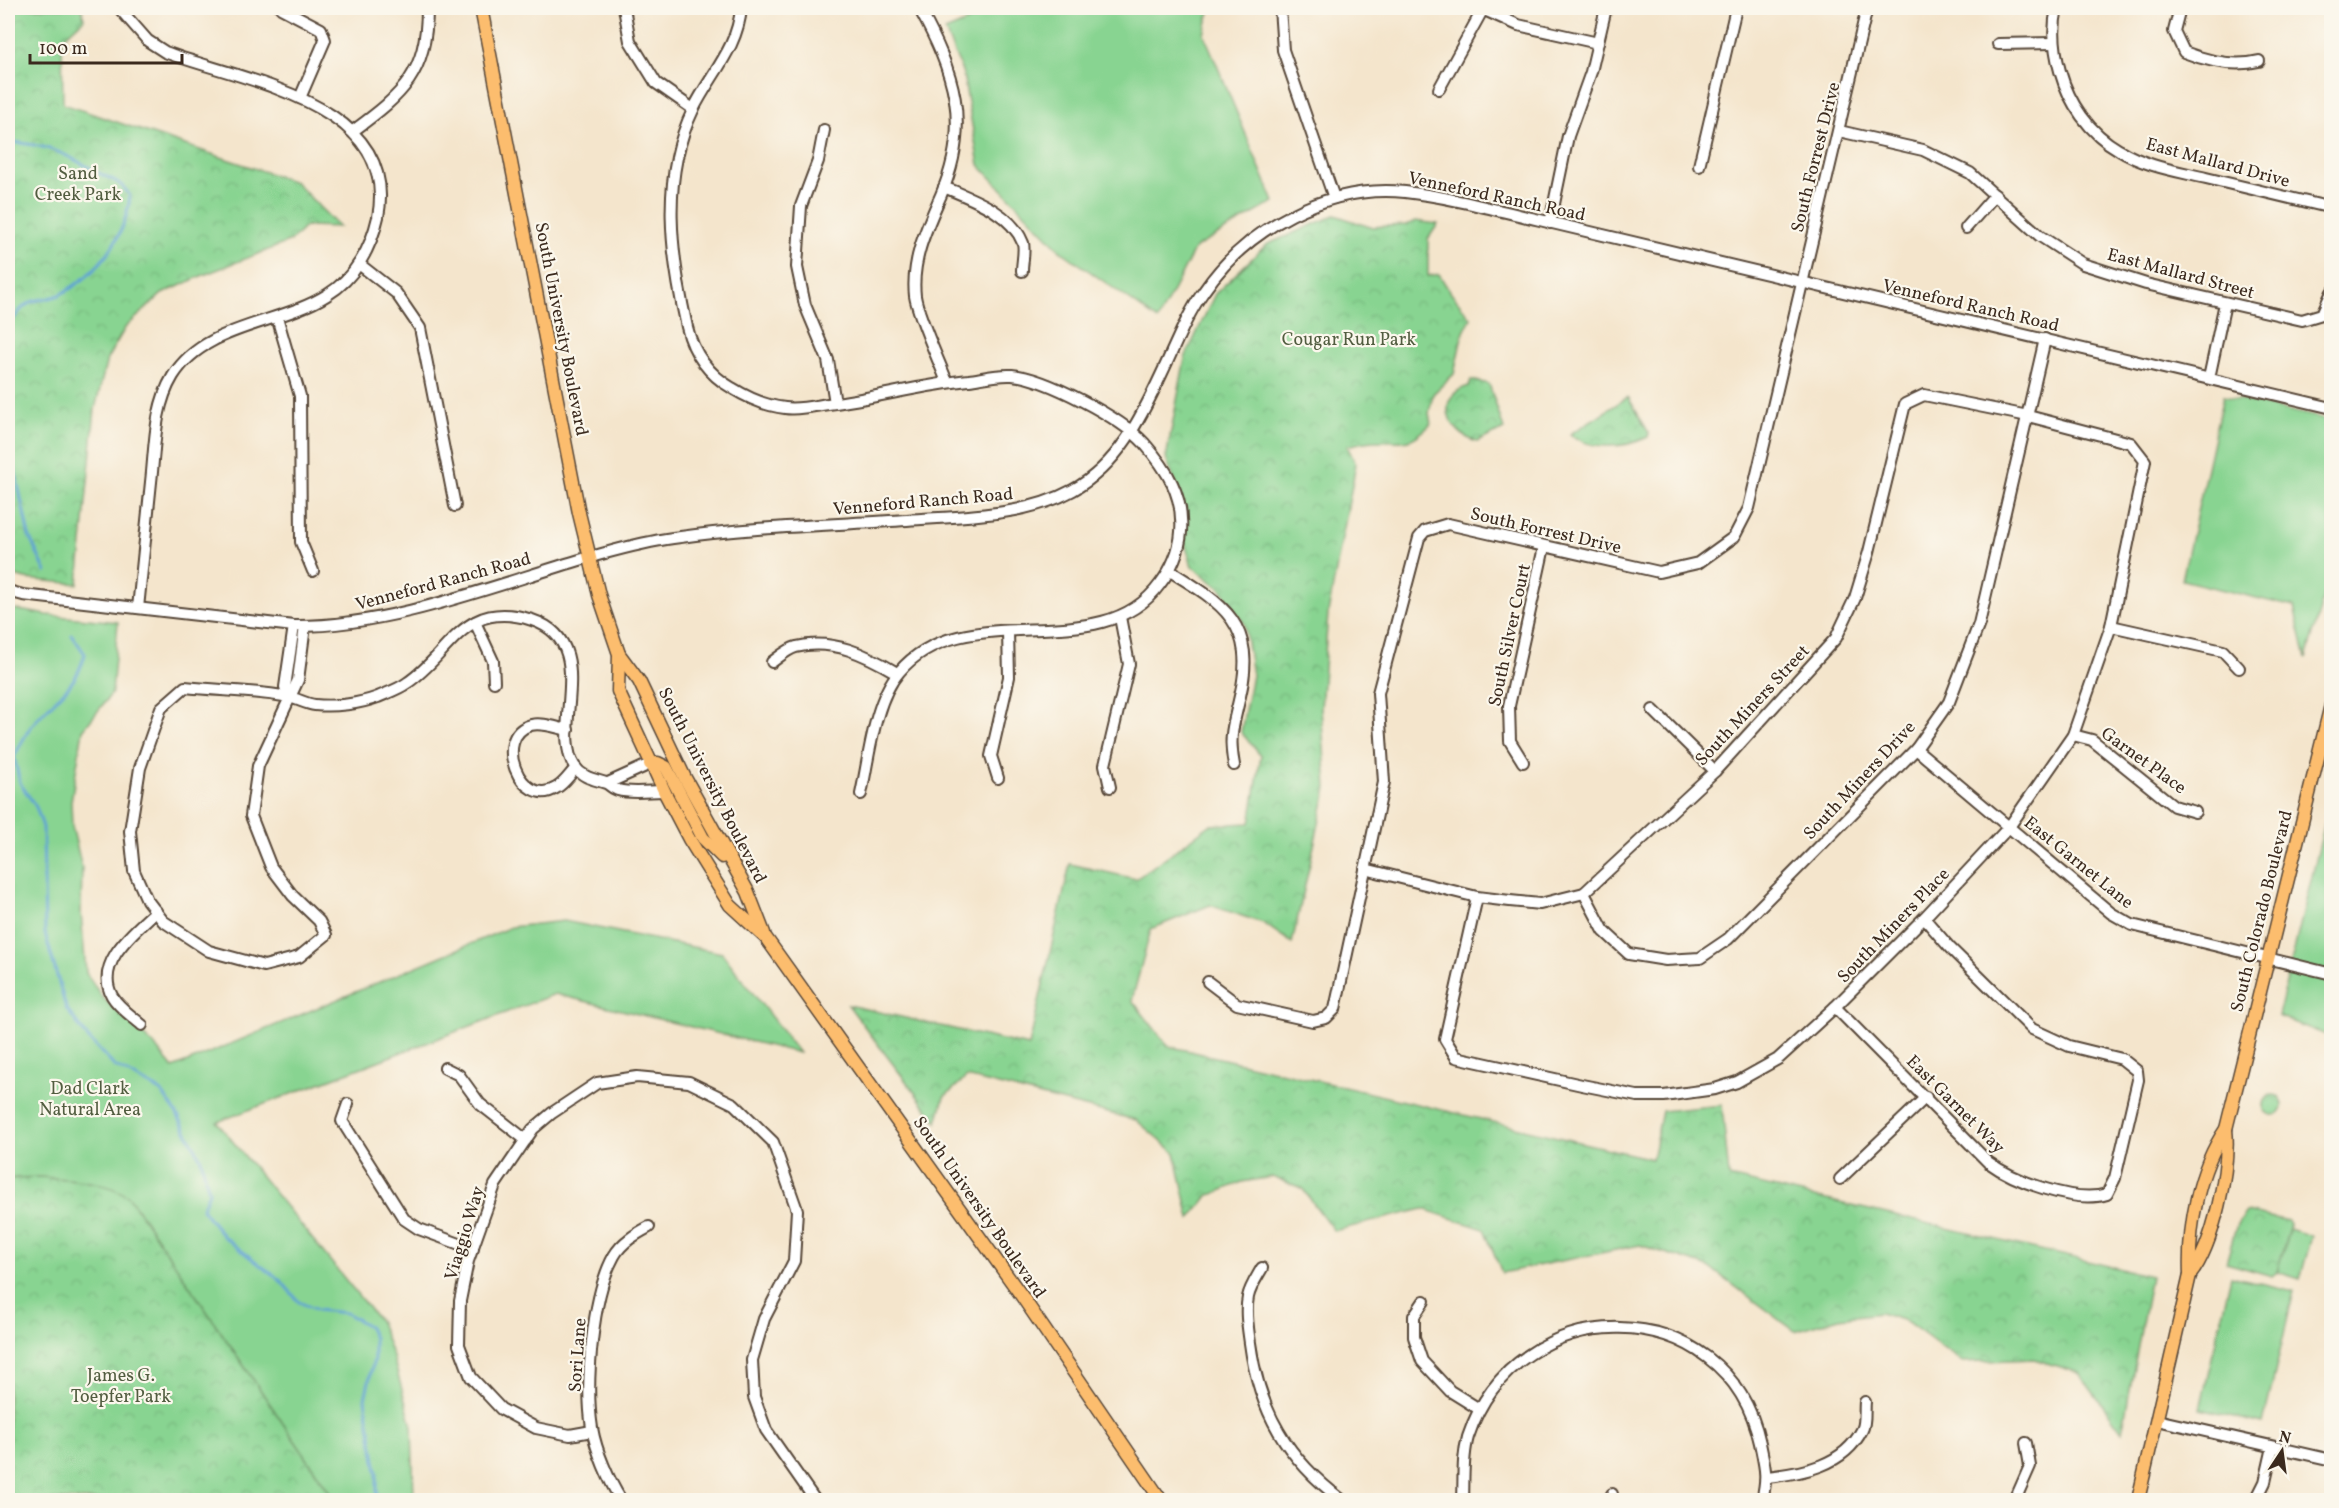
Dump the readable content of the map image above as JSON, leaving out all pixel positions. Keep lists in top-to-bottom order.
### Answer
{
  "streets": {
    "main road": ["South University Boulevard", "South Colorado Boulevard"],
    "street": [
      "South Forrest Drive",
      "East Mallard Drive",
      "Venneford Ranch Road",
      "East Mallard Street",
      "South Silver Court",
      "South Miners Street",
      "Garnet Place",
      "South Miners Drive",
      "East Garnet Lane",
      "South Miners Place",
      "East Garnet Way",
      "Viaggio Way",
      "Sori Lane"
    ]
  },
  "crossings": [
    ["South Forrest Drive", "Venneford Ranch Road"],
    ["South Forrest Drive", "East Mallard Street"],
    ["South Forrest Drive", "South Silver Court"],
    ["Venneford Ranch Road", "South University Boulevard"],
    ["Venneford Ranch Road", "South Miners Drive"],
    ["South Miners Street", "South Miners Drive"],
    ["South Miners Street", "South Miners Place"],
    ["Garnet Place", "South Miners Place"],
    ["South Miners Drive", "East Garnet Lane"],
    ["South Miners Drive", "South Miners Place"],
    ["East Garnet Lane", "South Colorado Boulevard"],
    ["East Garnet Lane", "South Miners Place"],
    ["South Miners Place", "East Garnet Way"],
    ["Viaggio Way", "Sori Lane"]
  ],
  "parks": [
    "Sand Creek Park",
    "Cougar Run Park",
    "Dad Clark Natural Area",
    "James G. Toepfer Park"
  ],
  "scale_bar": "100 m",
  "north": "top"
}
